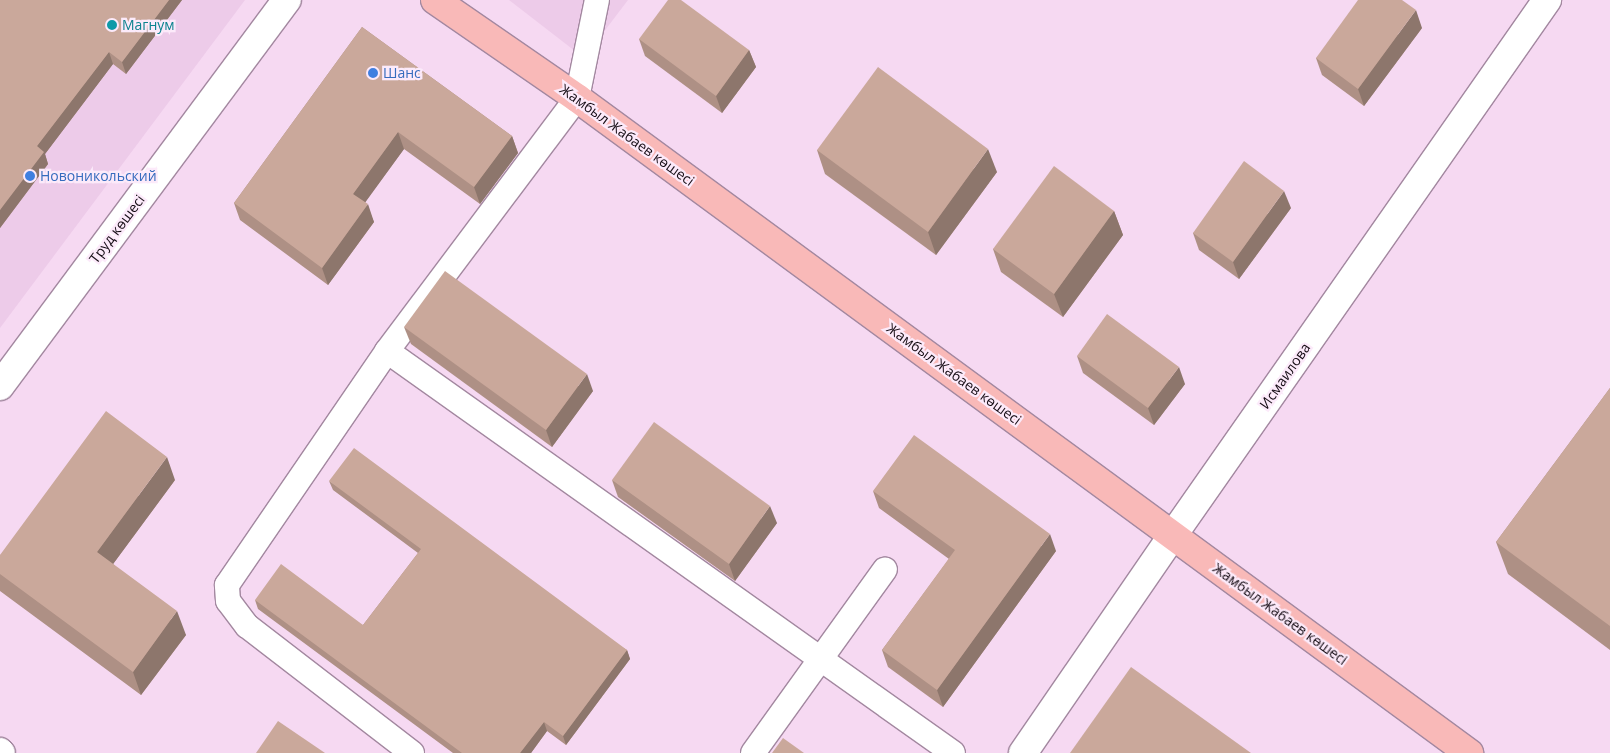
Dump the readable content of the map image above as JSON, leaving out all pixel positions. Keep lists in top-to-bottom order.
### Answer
{
  "streets": {
    "main road": ["Жамбыл Жабаев көшесі"],
    "street": ["Труд көшесі", "Исмаилова"]
  },
  "crossings": [
    ["Жамбыл Жабаев көшесі", "Исмаилова"]
  ],
  "places": ["Магнум", "Шанс", "Новоникольский"]
}
